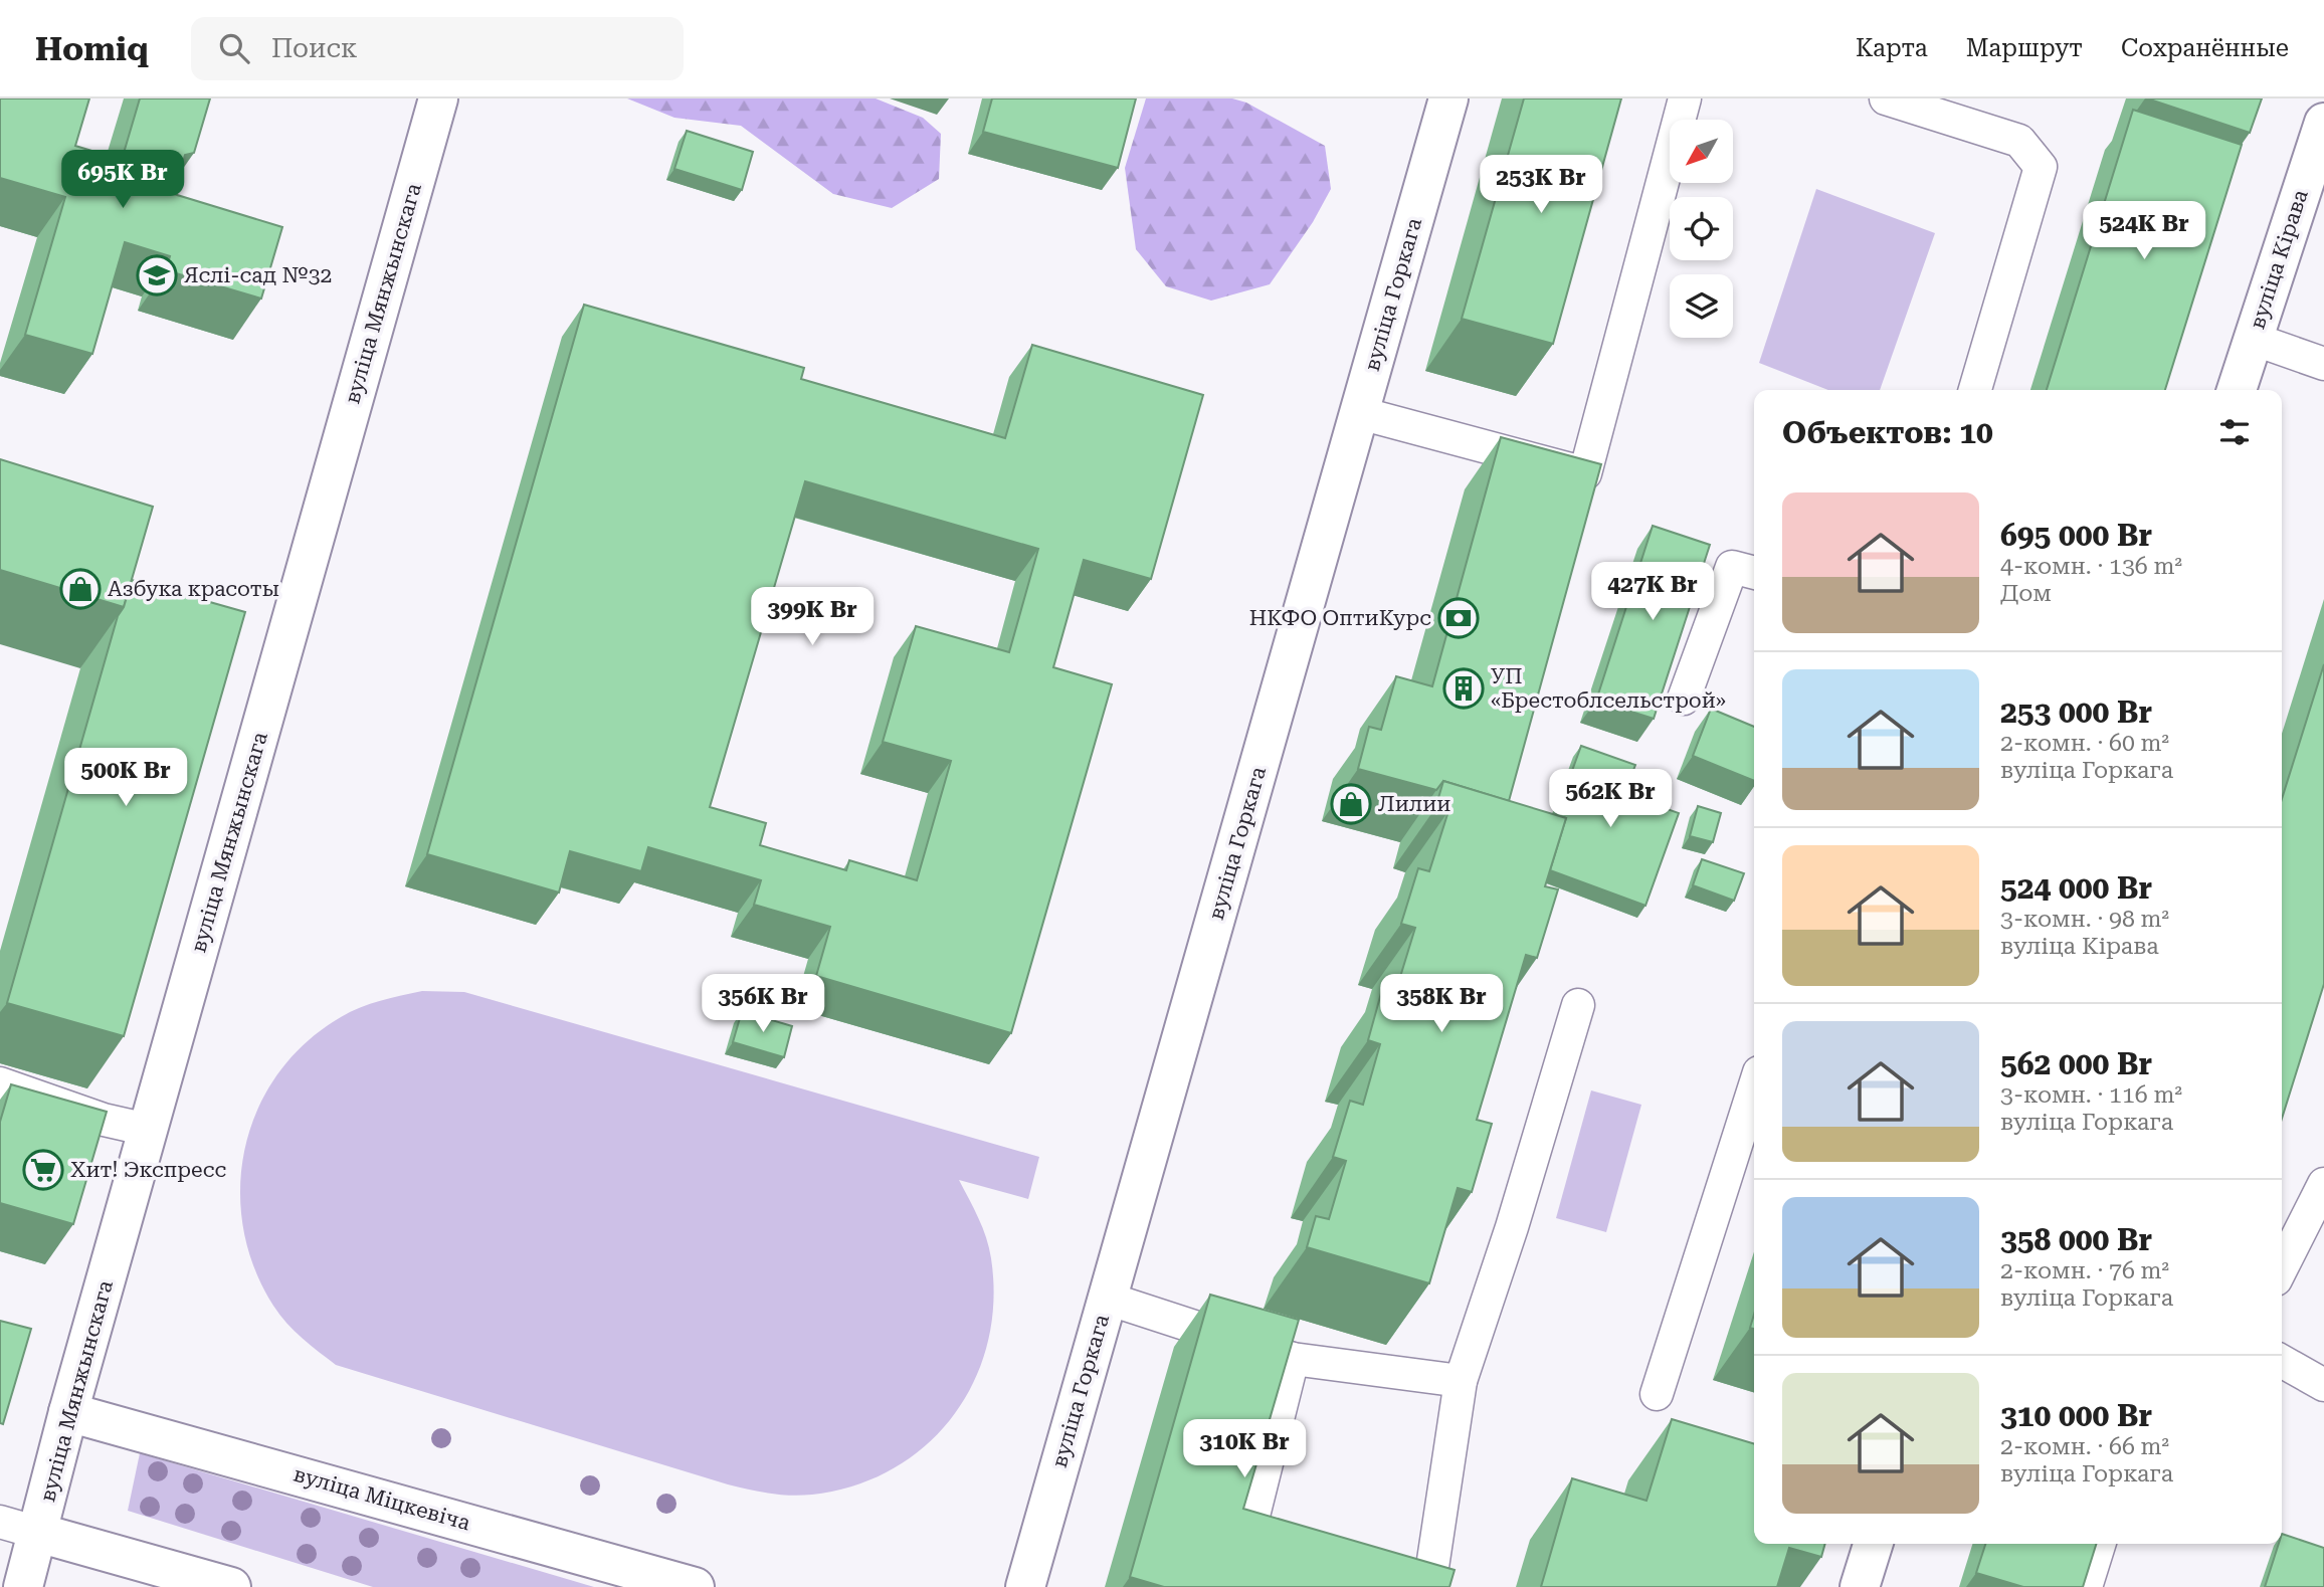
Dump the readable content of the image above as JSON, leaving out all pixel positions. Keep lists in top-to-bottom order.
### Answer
{
  "streets": {
    "street": [
      "вуліца Кірава",
      "вуліца Мянжынскага",
      "вуліца Горкага",
      "вуліца Міцкевіча"
    ]
  },
  "crossings": [
    ["вуліца Мянжынскага", "вуліца Міцкевіча"]
  ],
  "places": {
    "school or university": ["Яслі-сад №32"],
    "shop": ["Азбука красоты", "Лилии"],
    "bank": ["НКФО ОптиКурс"],
    "building": ["УП «Брестоблсельстрой»"],
    "supermarket": ["Хит! Экспресс"]
  },
  "north": "bottom left",
  "page": {
    "header": "Homiq",
    "search": "Поиск",
    "nav": ["Карта", "Маршрут", "Сохранённые"],
    "price": [
      "695K Br",
      "253K Br",
      "524K Br",
      "427K Br",
      "399K Br",
      "500K Br",
      "562K Br",
      "356K Br",
      "358K Br",
      "310K Br"
    ],
    "heading": "Объектов: 10",
    "list": [
      {
        "name": "695 000 Br",
        "note": "4-комн. · 136 m² · Дом"
      },
      {
        "name": "253 000 Br",
        "note": "2-комн. · 60 m² · вуліца Горкага"
      },
      {
        "name": "524 000 Br",
        "note": "3-комн. · 98 m² · вуліца Кірава"
      },
      {
        "name": "562 000 Br",
        "note": "3-комн. · 116 m² · вуліца Горкага"
      },
      {
        "name": "358 000 Br",
        "note": "2-комн. · 76 m² · вуліца Горкага"
      },
      {
        "name": "310 000 Br",
        "note": "2-комн. · 66 m² · вуліца Горкага"
      }
    ]
  }
}
